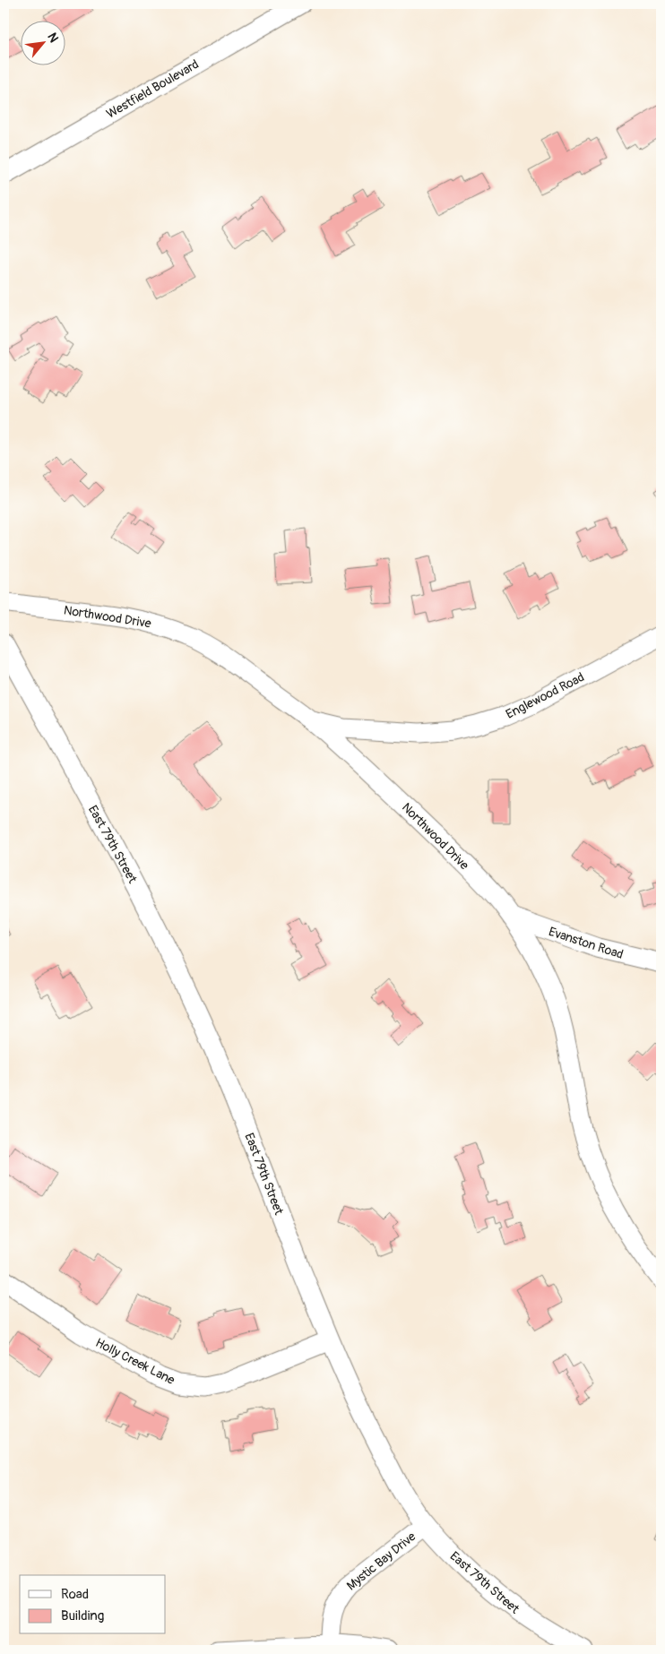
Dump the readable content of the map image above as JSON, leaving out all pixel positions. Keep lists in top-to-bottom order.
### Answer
{
  "streets": {
    "street": [
      "Westfield Boulevard",
      "Northwood Drive",
      "Englewood Road",
      "East 79th Street",
      "Evanston Road",
      "Holly Creek Lane",
      "Mystic Bay Drive"
    ]
  },
  "crossings": [
    ["Northwood Drive", "Englewood Road"],
    ["Northwood Drive", "Evanston Road"],
    ["East 79th Street", "Holly Creek Lane"],
    ["East 79th Street", "Mystic Bay Drive"]
  ],
  "legend": ["Road", "Building"],
  "north": "top right"
}
